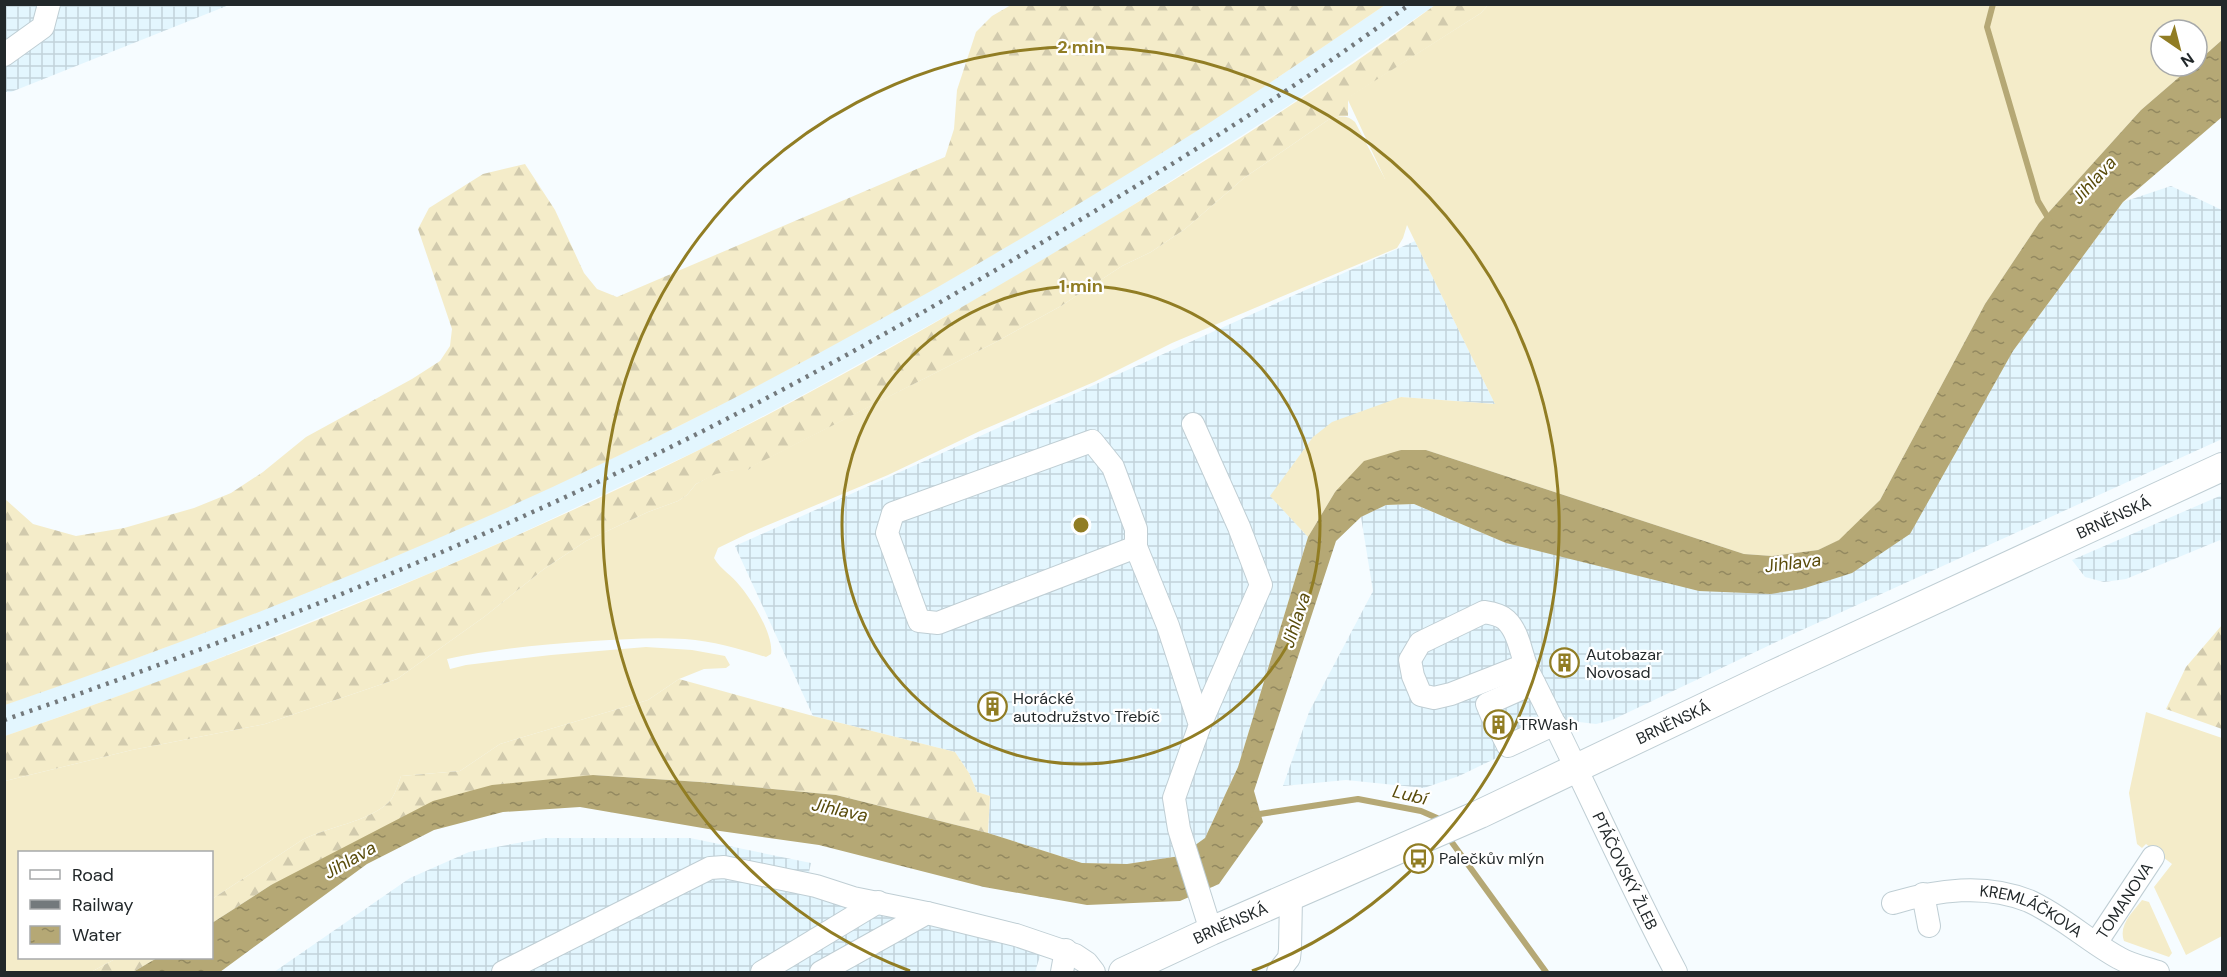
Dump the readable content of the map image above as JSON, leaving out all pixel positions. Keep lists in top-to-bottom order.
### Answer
{
  "streets": {
    "main road": ["BRNĚNSKÁ"],
    "street": ["PTÁČOVSKÝ ŽLEB", "TOMANOVA", "KREMLÁČKOVA"]
  },
  "crossings": [
    ["BRNĚNSKÁ", "PTÁČOVSKÝ ŽLEB"],
    ["TOMANOVA", "KREMLÁČKOVA"]
  ],
  "water": ["Jihlava", "Lubí"],
  "places": {
    "building": ["Autobazar Novosad", "Horácké autodružstvo Třebíč", "TRWash"],
    "bus stop": ["Palečkův mlýn"]
  },
  "legend": ["Road", "Railway", "Water"],
  "north": "bottom right",
  "rings": ["2 min", "1 min"]
}
